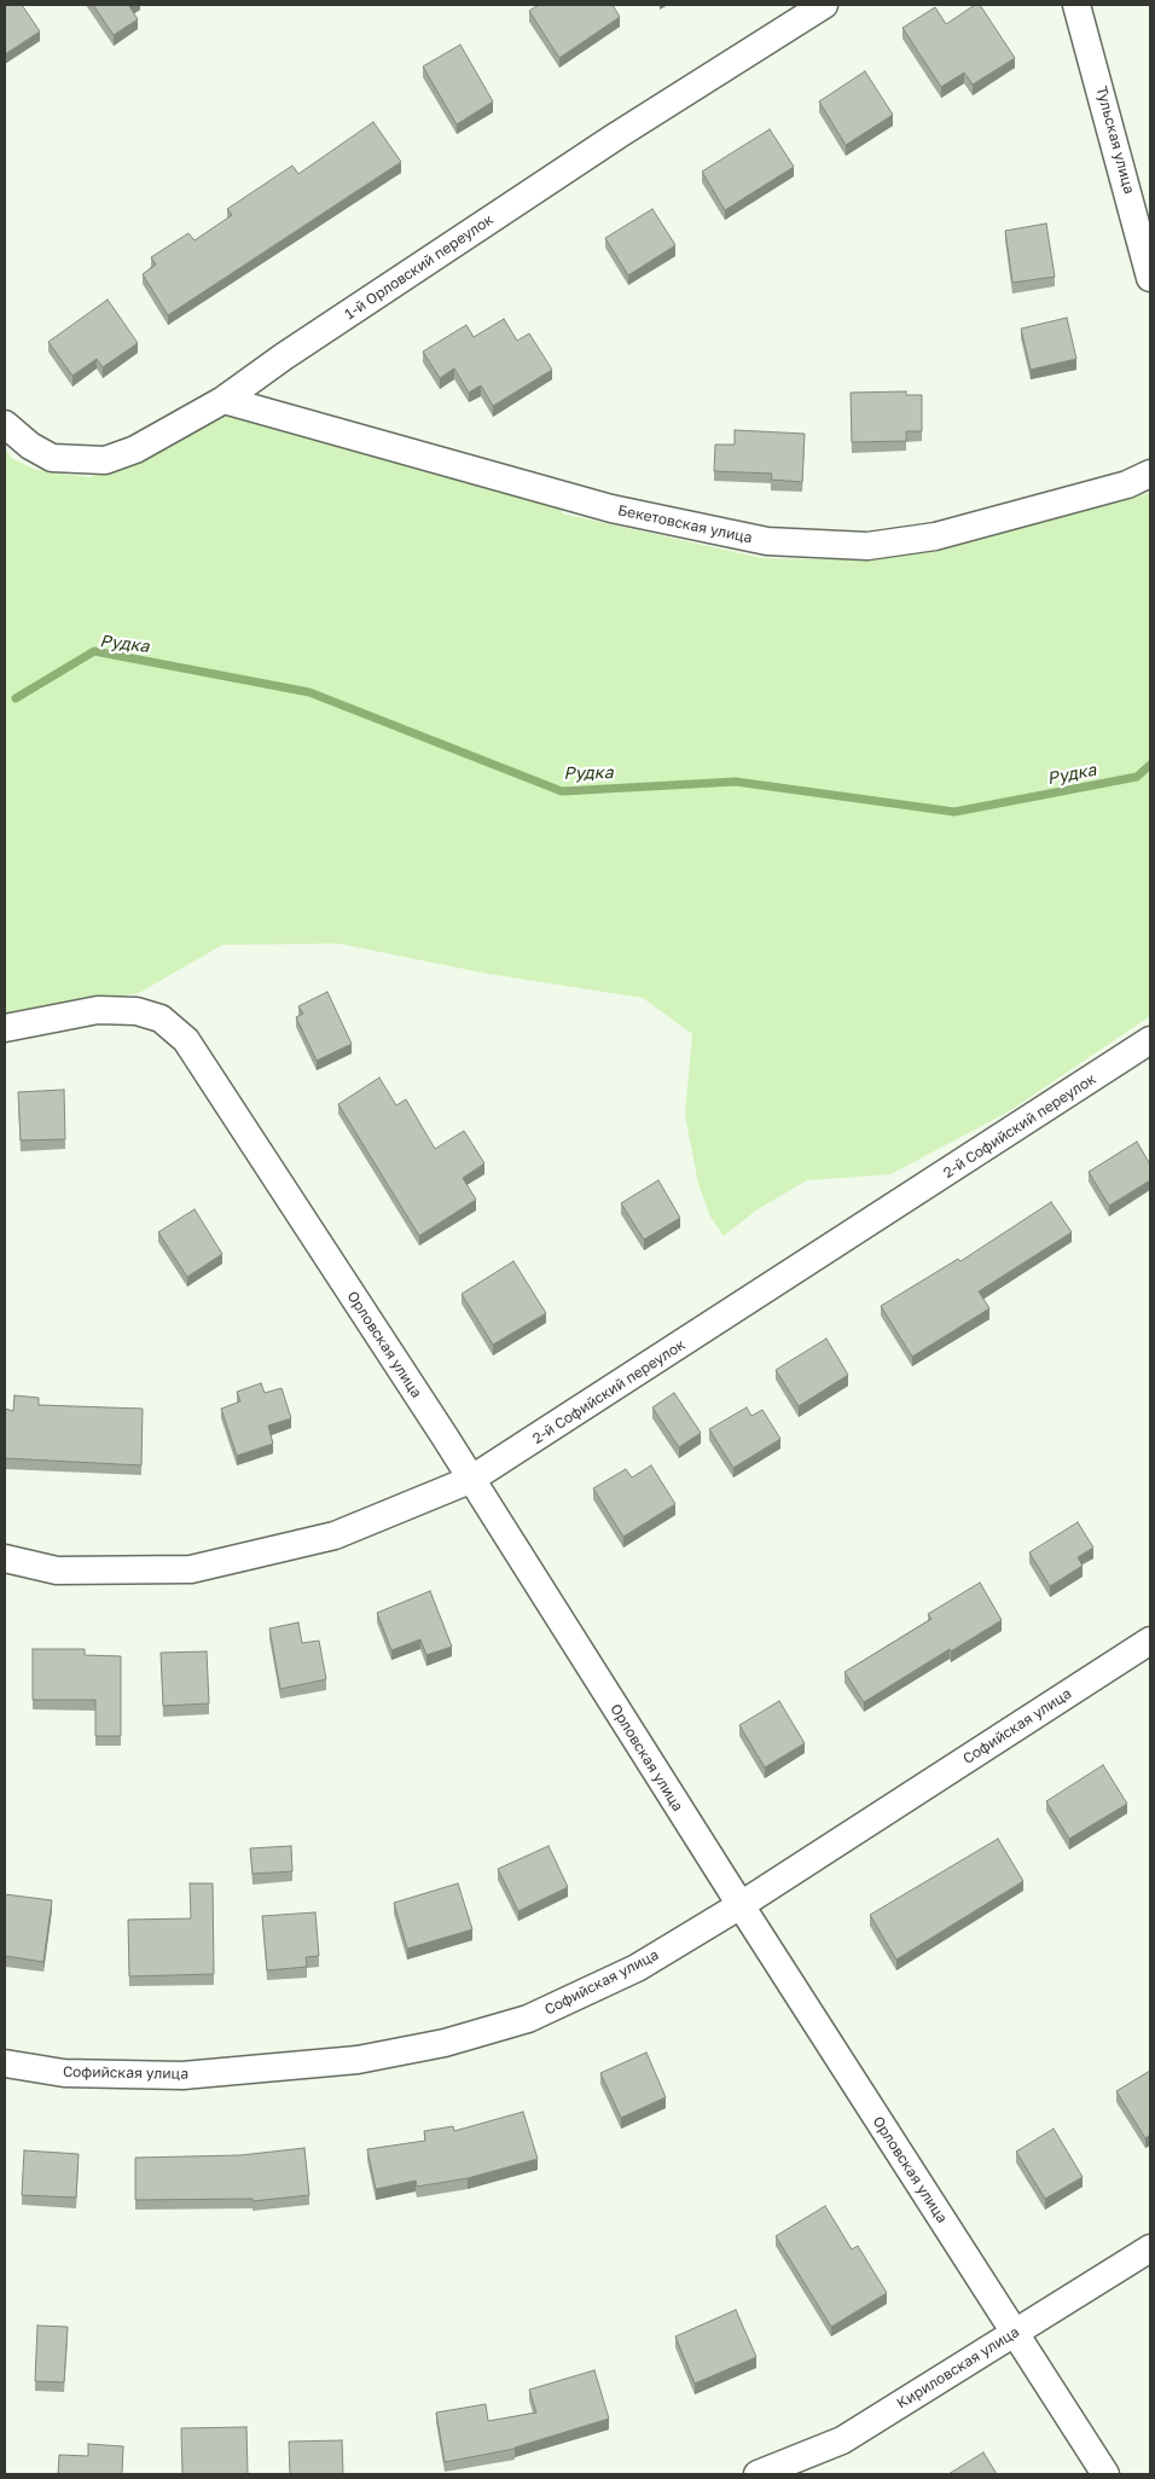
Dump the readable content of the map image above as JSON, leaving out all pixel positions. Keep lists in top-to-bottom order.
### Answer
{
  "streets": {
    "street": [
      "Тульская улица",
      "1-й Орловский переулок",
      "Бекетовская улица",
      "2-й Софийский переулок",
      "Орловская улица",
      "Софийская улица",
      "Кириловская улица"
    ]
  },
  "crossings": [
    ["1-й Орловский переулок", "Бекетовская улица"],
    ["2-й Софийский переулок", "Орловская улица"],
    ["Орловская улица", "Софийская улица"],
    ["Орловская улица", "Кириловская улица"]
  ],
  "water": ["Рудка"]
}
